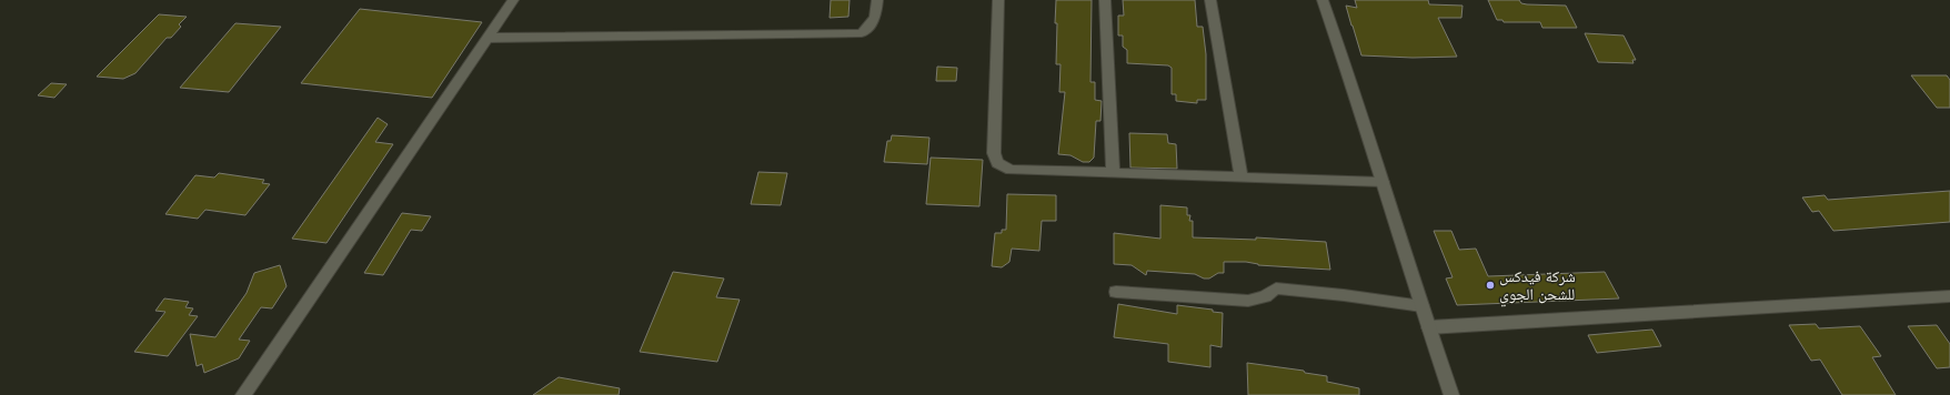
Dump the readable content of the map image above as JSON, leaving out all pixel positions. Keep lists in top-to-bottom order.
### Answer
{
  "places": ["شركة فيدكس للشحن الجوي"]
}
